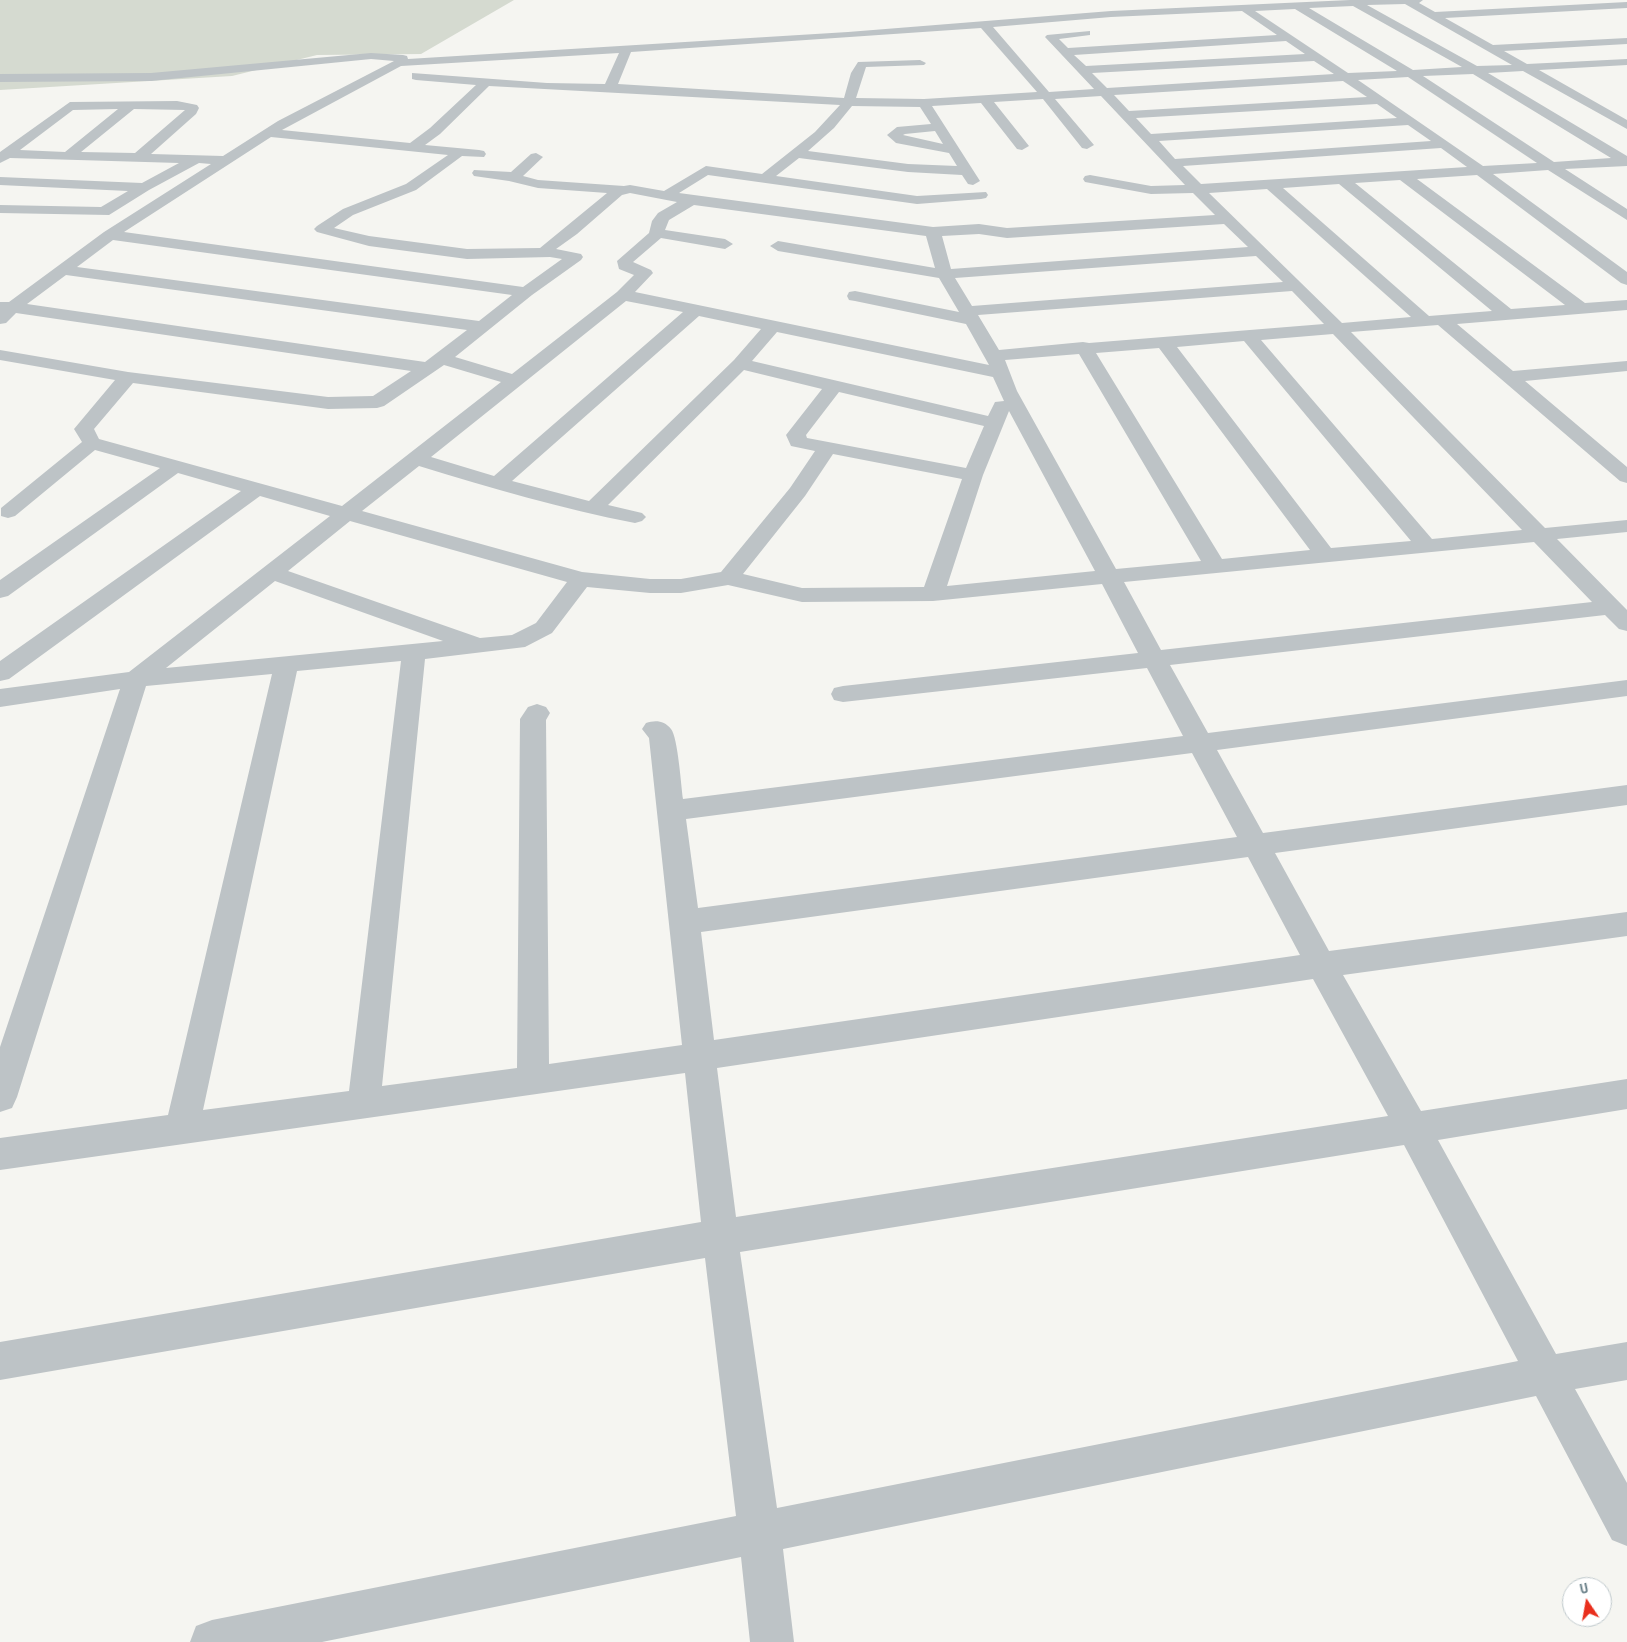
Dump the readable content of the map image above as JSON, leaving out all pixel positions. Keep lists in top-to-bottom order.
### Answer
{
  "north": "top"
}
